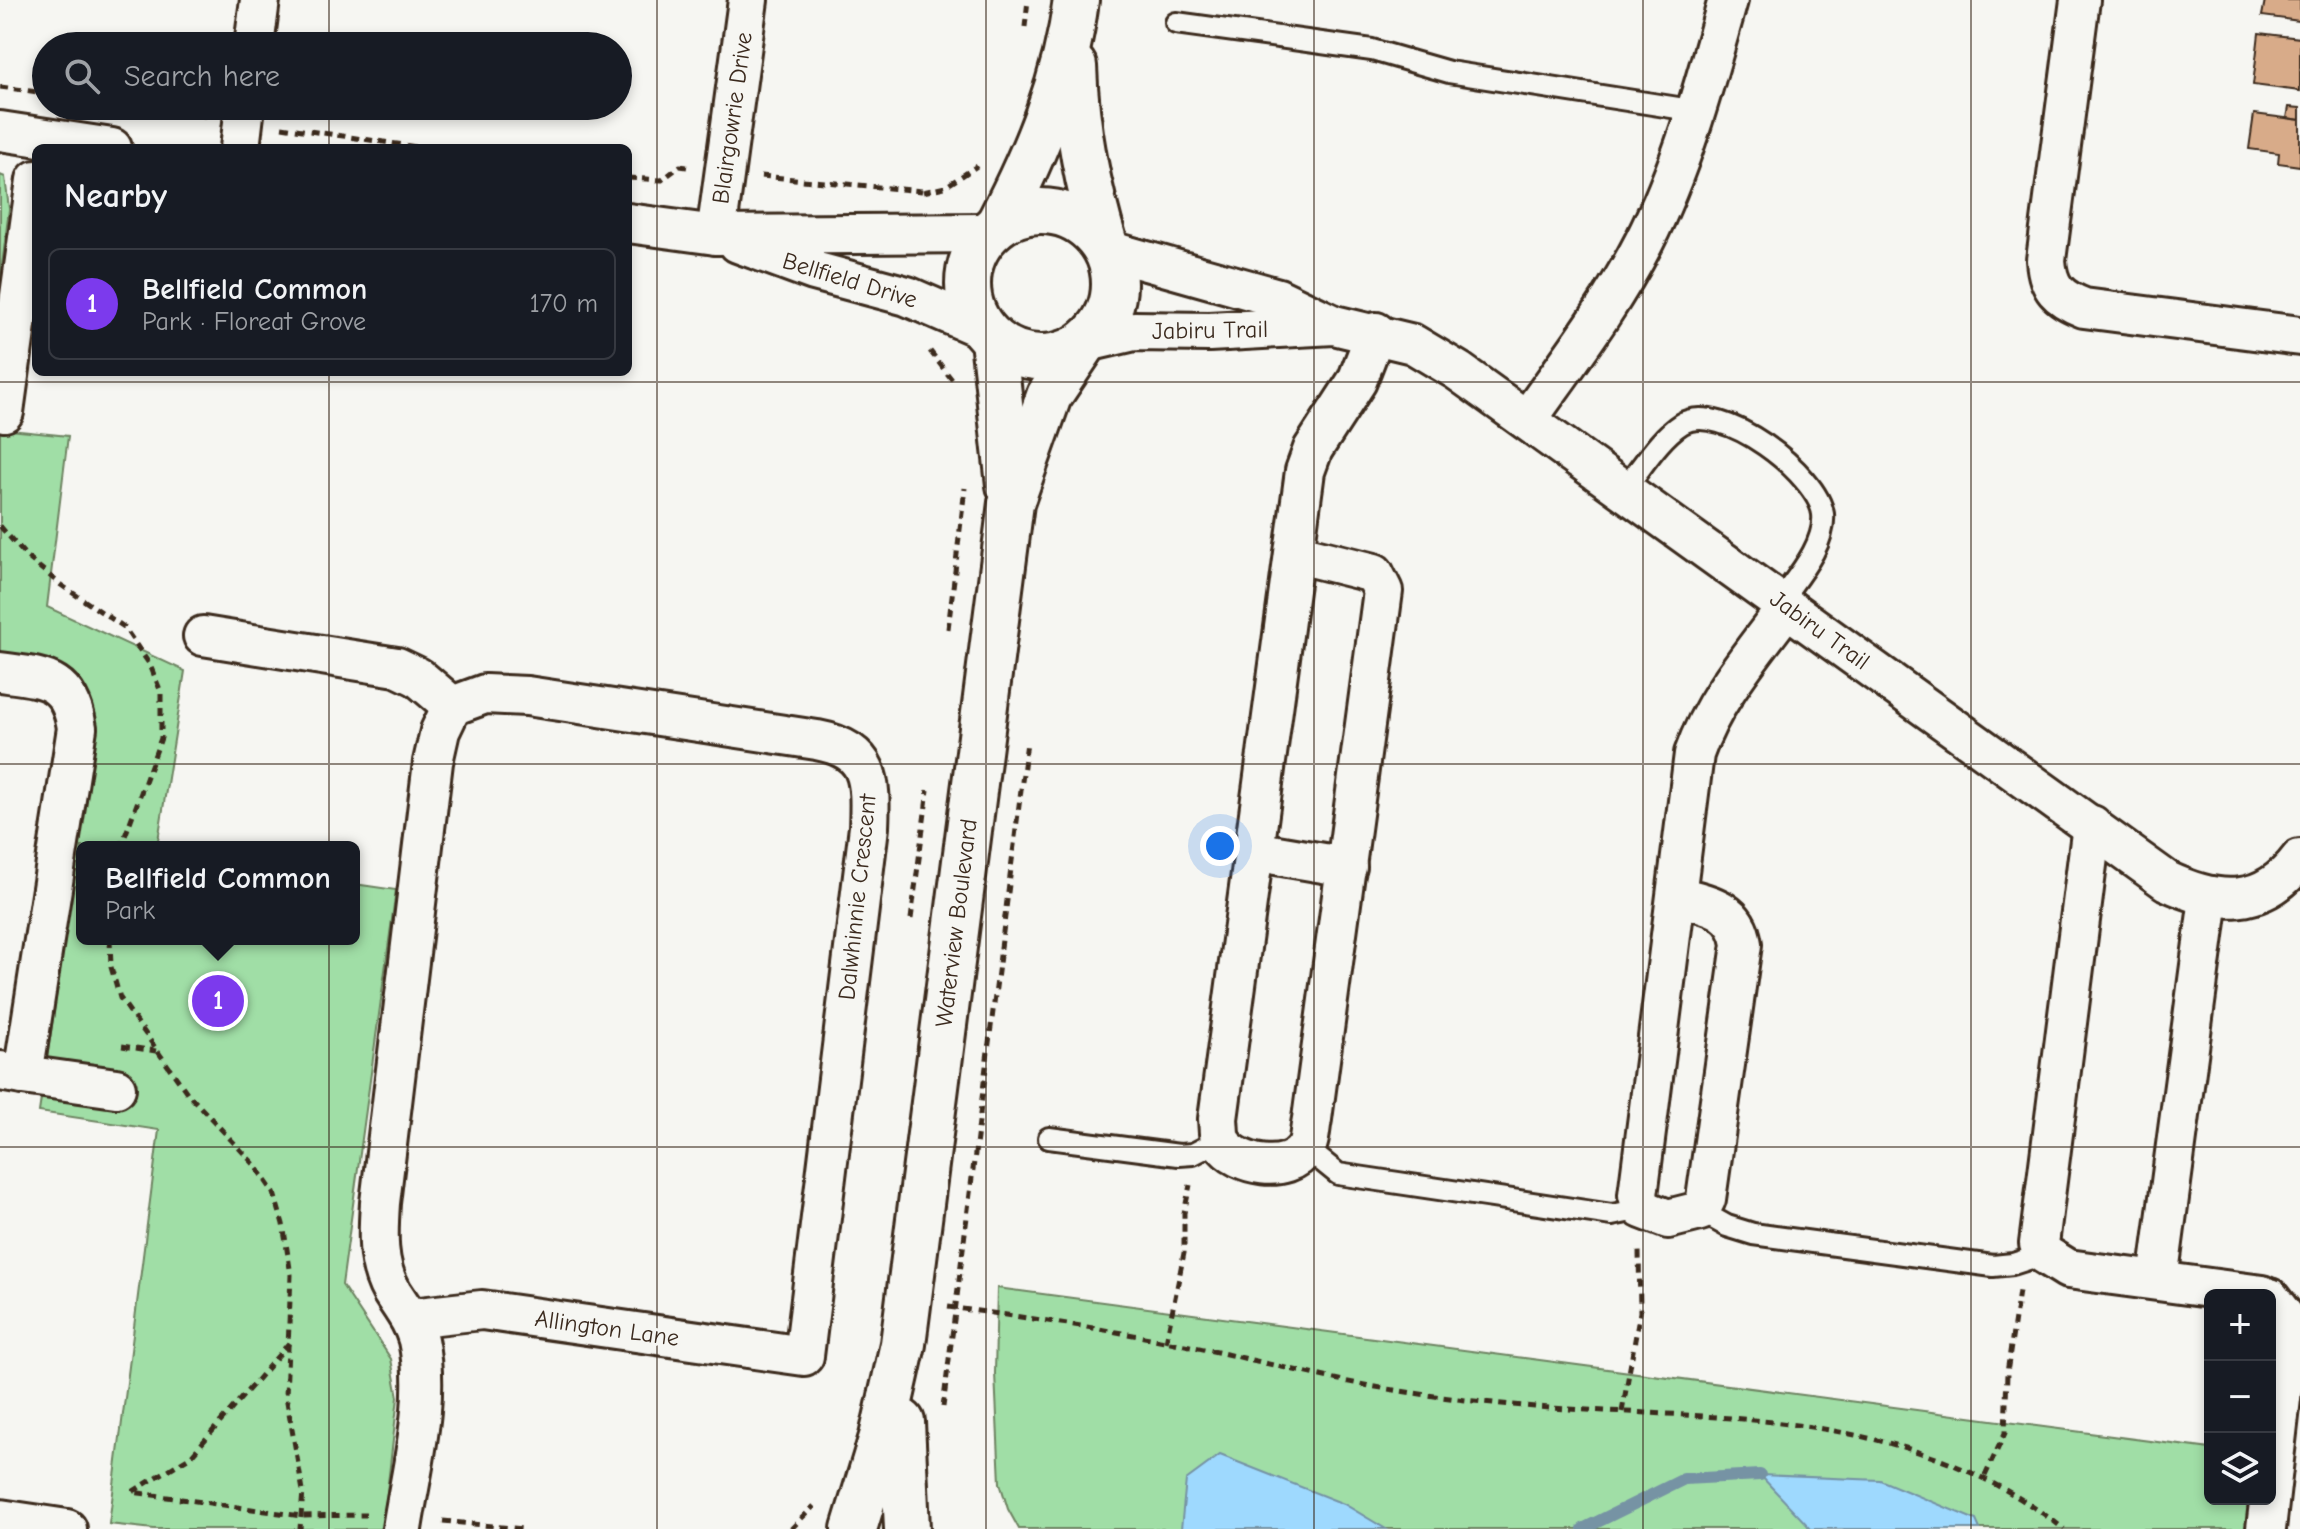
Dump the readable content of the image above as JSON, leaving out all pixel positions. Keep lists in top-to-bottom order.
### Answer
{
  "streets": {
    "street": [
      "Blairgowrie Drive",
      "Bellfield Drive",
      "Jabiru Trail",
      "Dalwhinnie Crescent",
      "Waterview Boulevard",
      "Allington Lane"
    ]
  },
  "crossings": [
    ["Blairgowrie Drive", "Bellfield Drive"],
    ["Bellfield Drive", "Jabiru Trail"],
    ["Bellfield Drive", "Waterview Boulevard"],
    ["Jabiru Trail", "Waterview Boulevard"],
    ["Dalwhinnie Crescent", "Allington Lane"]
  ],
  "page": {
    "search": "Search here",
    "heading": "Nearby",
    "list": [
      {
        "mark": "1",
        "name": "Bellfield Common",
        "note": "Park · Floreat Grove",
        "value": "170 m"
      }
    ],
    "popup": ["Bellfield Common", "Park"],
    "pins": "1",
    "map_buttons": ["+", "−"]
  }
}
